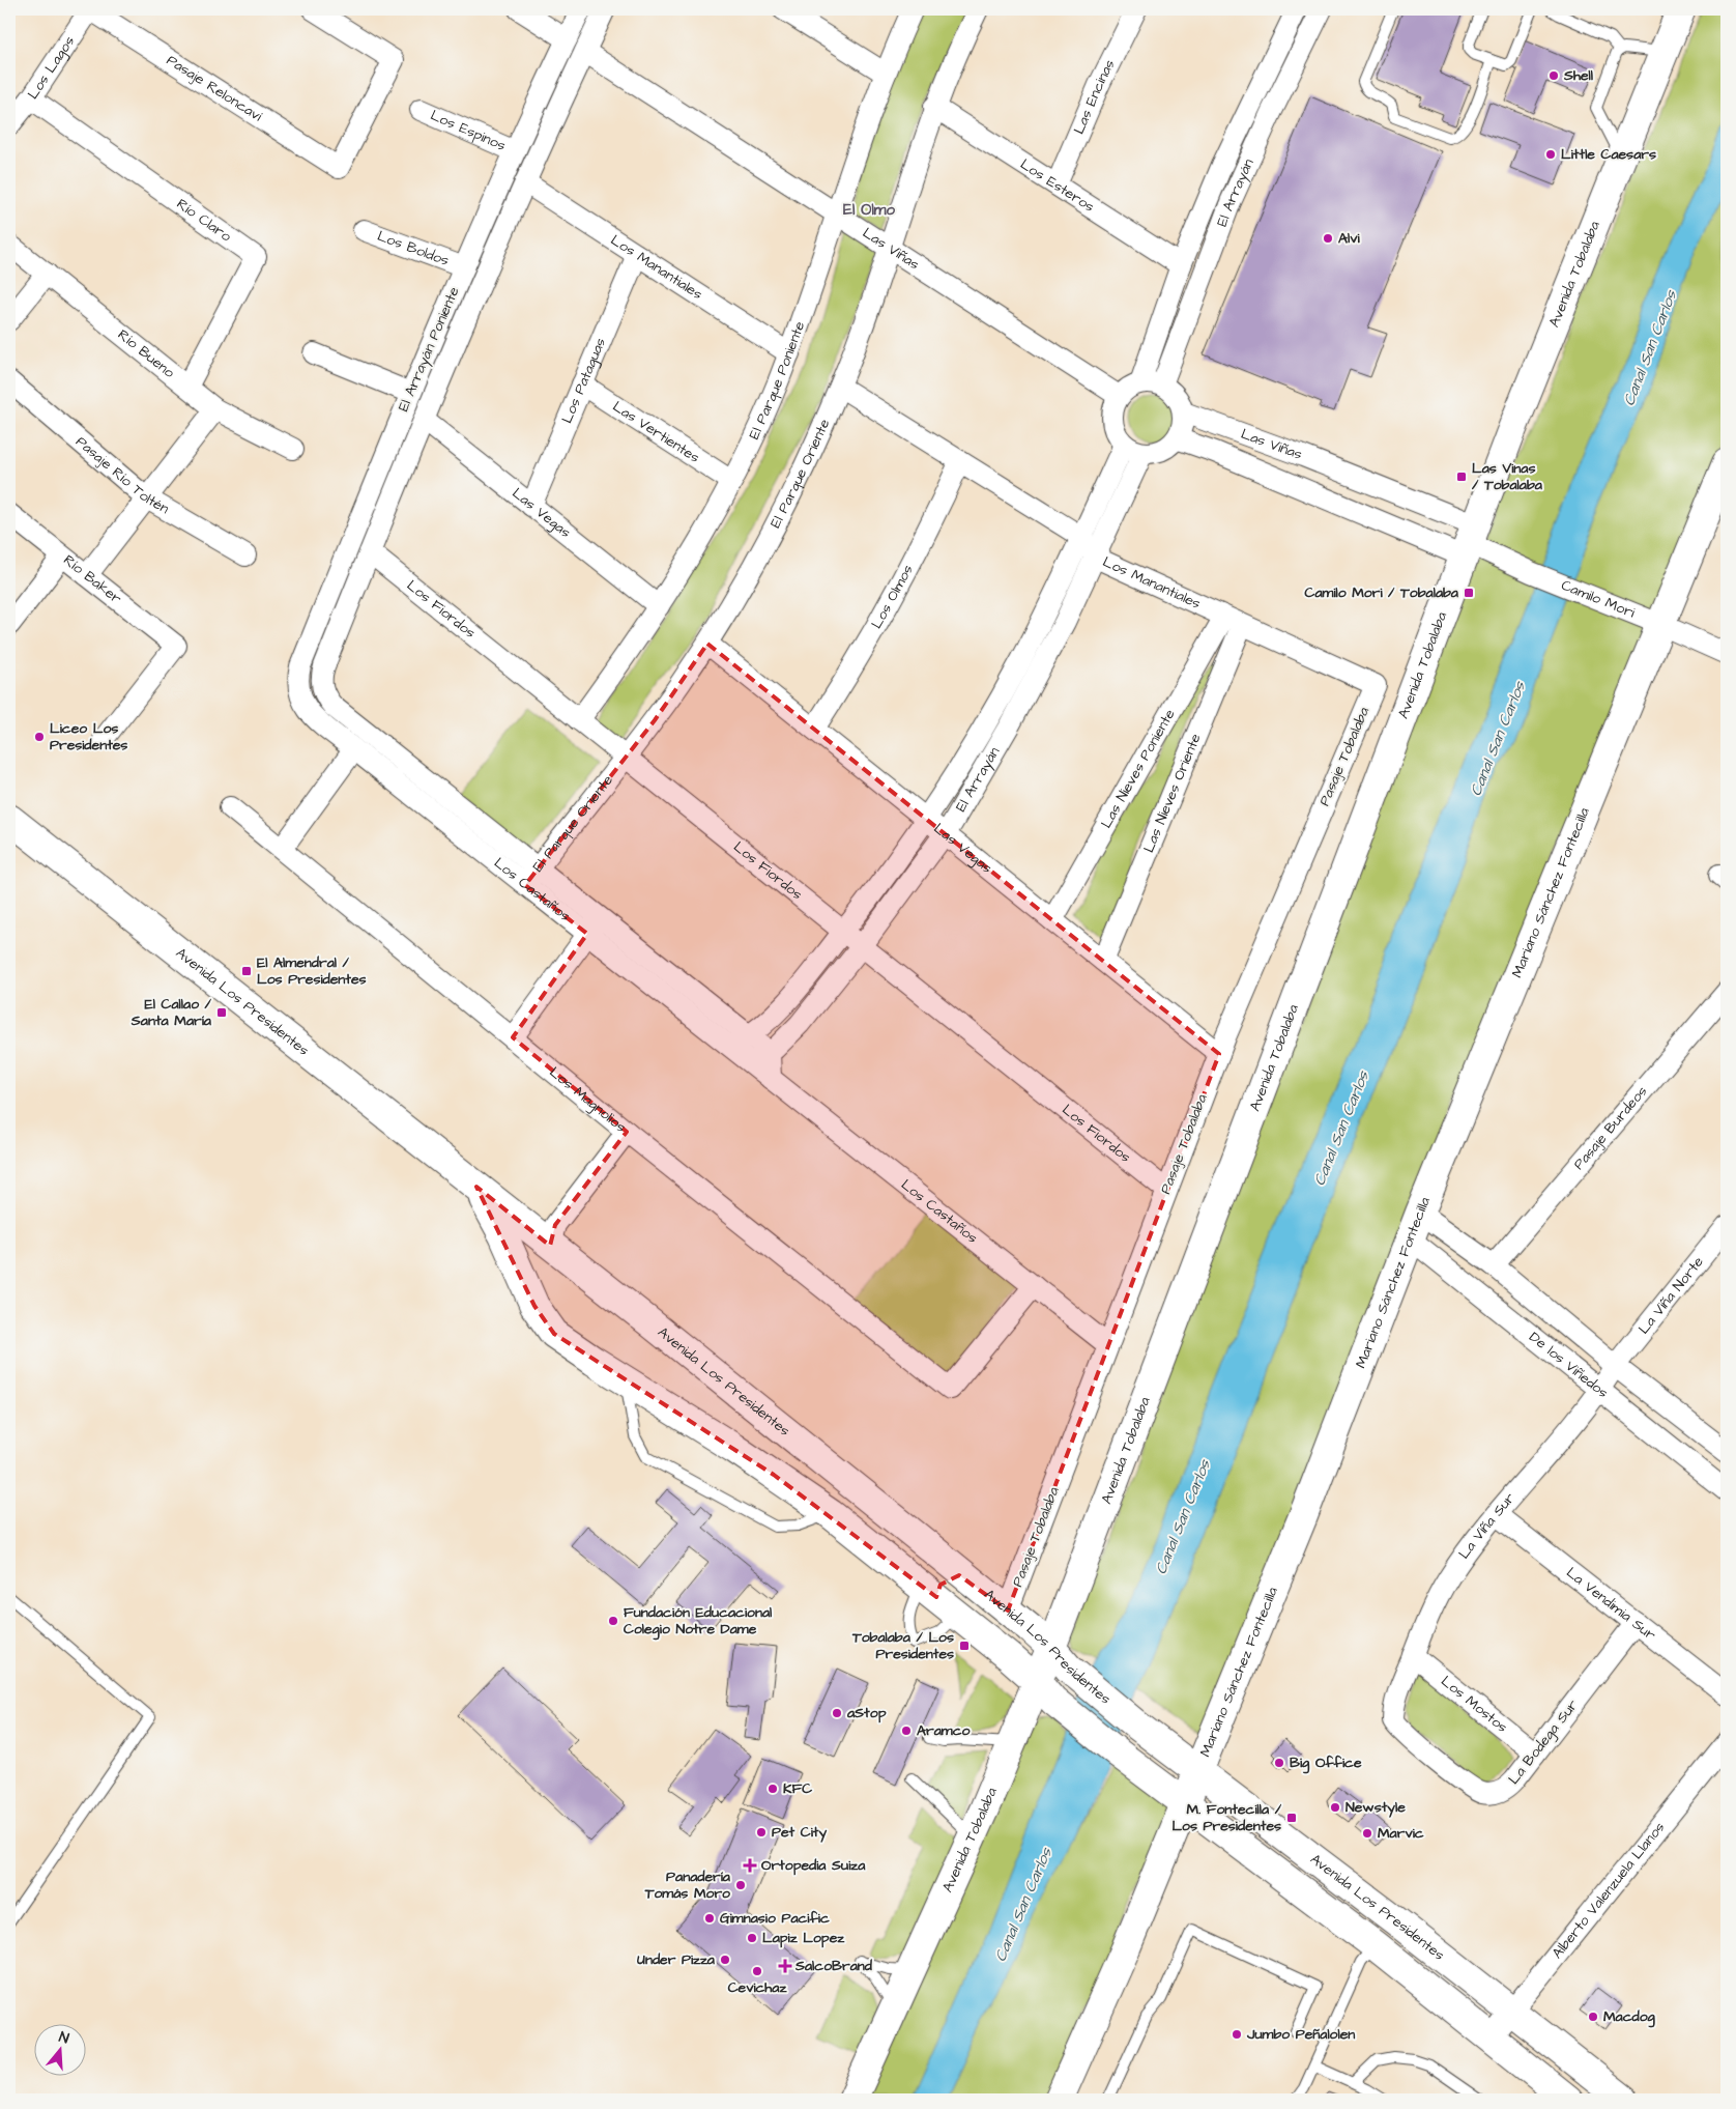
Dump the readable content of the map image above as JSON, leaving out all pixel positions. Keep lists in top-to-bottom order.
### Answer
{
  "streets": {
    "street": [
      "Los Lagos",
      "Pasaje Reloncaví",
      "Las Encinas",
      "Los Espinos",
      "Los Esteros",
      "El Arrayán",
      "Río Claro",
      "Los Boldos",
      "Las Viñas",
      "Los Manantiales",
      "Avenida Tobalaba",
      "El Arrayán Poniente",
      "Río Bueno",
      "El Parque Poniente",
      "Los Pataguas",
      "Las Vertientes",
      "El Parque Oriente",
      "Pasaje Río Toltén",
      "Las Vegas",
      "Río Baker",
      "Los Olmos",
      "Camilo Mori",
      "Los Fiordos",
      "Pasaje Tobalaba",
      "Las Nieves Poniente",
      "Las Nieves Oriente",
      "Los Castaños",
      "Mariano Sánchez Fontecilla",
      "Avenida Los Presidentes",
      "Los Magnolios",
      "Pasaje Burdeos",
      "La Viña Norte",
      "De los Viñedos",
      "La Viña Sur",
      "La Vendimia Sur",
      "Los Mostos",
      "La Bodega Sur",
      "Alberto Valenzuela Llanos"
    ]
  },
  "crossings": [
    ["Los Lagos", "Pasaje Reloncaví"],
    ["Los Lagos", "Río Claro"],
    ["Las Encinas", "Los Esteros"],
    ["Los Espinos", "El Arrayán Poniente"],
    ["Los Esteros", "El Arrayán"],
    ["Los Esteros", "El Parque Oriente"],
    ["El Arrayán", "Las Viñas"],
    ["El Arrayán", "Los Manantiales"],
    ["El Arrayán", "Las Vegas"],
    ["El Arrayán", "Los Fiordos"],
    ["El Arrayán", "Los Castaños"],
    ["Río Claro", "Río Bueno"],
    ["Los Boldos", "El Arrayán Poniente"],
    ["Las Viñas", "Avenida Tobalaba"],
    ["Las Viñas", "El Arrayán Poniente"],
    ["Las Viñas", "El Parque Poniente"],
    ["Las Viñas", "El Parque Oriente"],
    ["Las Viñas", "Camilo Mori"],
    ["Los Manantiales", "El Arrayán Poniente"],
    ["Los Manantiales", "El Parque Poniente"],
    ["Los Manantiales", "Los Pataguas"],
    ["Los Manantiales", "El Parque Oriente"],
    ["Los Manantiales", "Los Olmos"],
    ["Los Manantiales", "Pasaje Tobalaba"],
    ["Los Manantiales", "Las Nieves Poniente"],
    ["Los Manantiales", "Las Nieves Oriente"],
    ["Avenida Tobalaba", "Camilo Mori"],
    ["Avenida Tobalaba", "Avenida Los Presidentes"],
    ["El Arrayán Poniente", "Las Vegas"],
    ["El Arrayán Poniente", "Los Fiordos"],
    ["El Arrayán Poniente", "Los Castaños"],
    ["El Parque Poniente", "Las Vertientes"],
    ["El Parque Poniente", "Las Vegas"],
    ["El Parque Poniente", "Los Fiordos"],
    ["Los Pataguas", "Las Vertientes"],
    ["Los Pataguas", "Las Vegas"],
    ["El Parque Oriente", "Las Vegas"],
    ["El Parque Oriente", "Los Fiordos"],
    ["El Parque Oriente", "Los Castaños"],
    ["Las Vegas", "Los Olmos"],
    ["Las Vegas", "Pasaje Tobalaba"],
    ["Las Vegas", "Las Nieves Poniente"],
    ["Las Vegas", "Las Nieves Oriente"],
    ["Camilo Mori", "Mariano Sánchez Fontecilla"],
    ["Los Fiordos", "Pasaje Tobalaba"],
    ["Pasaje Tobalaba", "Los Castaños"],
    ["Pasaje Tobalaba", "Avenida Los Presidentes"],
    ["Las Nieves Poniente", "Las Nieves Oriente"],
    ["Los Castaños", "Los Magnolios"],
    ["Mariano Sánchez Fontecilla", "Avenida Los Presidentes"],
    ["Mariano Sánchez Fontecilla", "De los Viñedos"],
    ["Avenida Los Presidentes", "Alberto Valenzuela Llanos"],
    ["Pasaje Burdeos", "De los Viñedos"],
    ["La Viña Norte", "De los Viñedos"],
    ["La Viña Norte", "La Viña Sur"],
    ["De los Viñedos", "La Viña Sur"],
    ["La Viña Sur", "La Vendimia Sur"],
    ["La Viña Sur", "Los Mostos"],
    ["La Viña Sur", "La Bodega Sur"],
    ["La Vendimia Sur", "La Bodega Sur"],
    ["Los Mostos", "La Bodega Sur"]
  ],
  "districts": ["El Olmo"],
  "water": ["Canal San Carlos"],
  "places": {
    "other": [
      "Shell",
      "Little Caesars",
      "Alvi",
      "Liceo Los Presidentes",
      "Fundación Educacional Colegio Notre Dame",
      "aStop",
      "Aramco",
      "Big Office",
      "KFC",
      "Newstyle",
      "Pet City",
      "Marvic",
      "Panadería Tomás Moro",
      "Gimnasio Pacific",
      "Lapiz Lopez",
      "Under Pizza",
      "Cevichaz",
      "Macdog",
      "Jumbo Peñalolen"
    ],
    "transit": [
      "Las Vinas / Tobalaba",
      "Camilo Mori / Tobalaba",
      "El Almendral / Los Presidentes",
      "El Callao / Santa María",
      "Tobalaba / Los Presidentes",
      "M. Fontecilla / Los Presidentes"
    ],
    "health": ["Ortopedia Suiza", "SalcoBrand"]
  },
  "north": "top"
}
